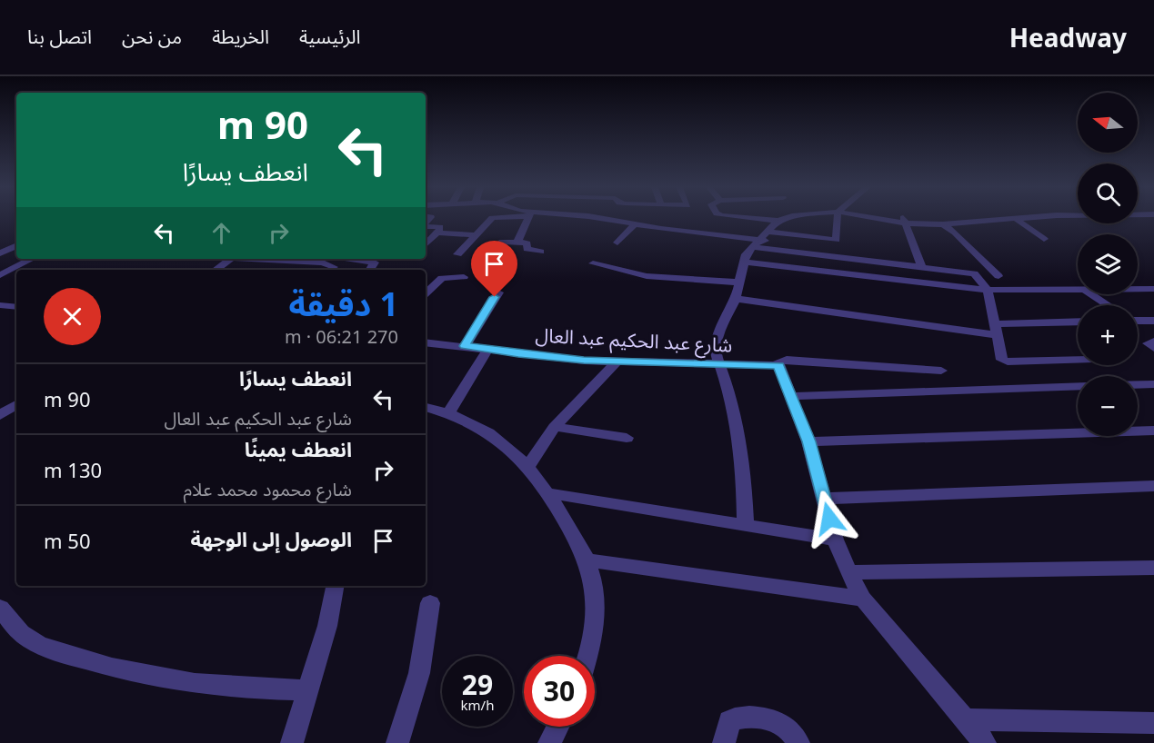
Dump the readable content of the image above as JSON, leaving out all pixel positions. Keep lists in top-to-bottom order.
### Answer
{
  "streets": {
    "street": ["شارع عبد الحكيم عبد العال"]
  },
  "north": "left",
  "page": {
    "header": "Headway",
    "nav": [
      "الرئيسية",
      "الخريطة",
      "من نحن",
      "اتصل بنا"
    ],
    "map_buttons": ["+", "−"],
    "turn": ["90 m", "انعطف يسارًا"],
    "heading": ["1 دقيقة", "270 m · 06:21"],
    "list": [
      {
        "name": "انعطف يسارًا",
        "note": "شارع عبد الحكيم عبد العال",
        "value": "90 m"
      },
      {
        "name": "انعطف يمينًا",
        "note": "شارع محمود محمد علام",
        "value": "130 m"
      },
      {
        "name": "الوصول إلى الوجهة",
        "value": "50 m"
      }
    ],
    "speed": "29 km/h",
    "limit": "30"
  }
}
